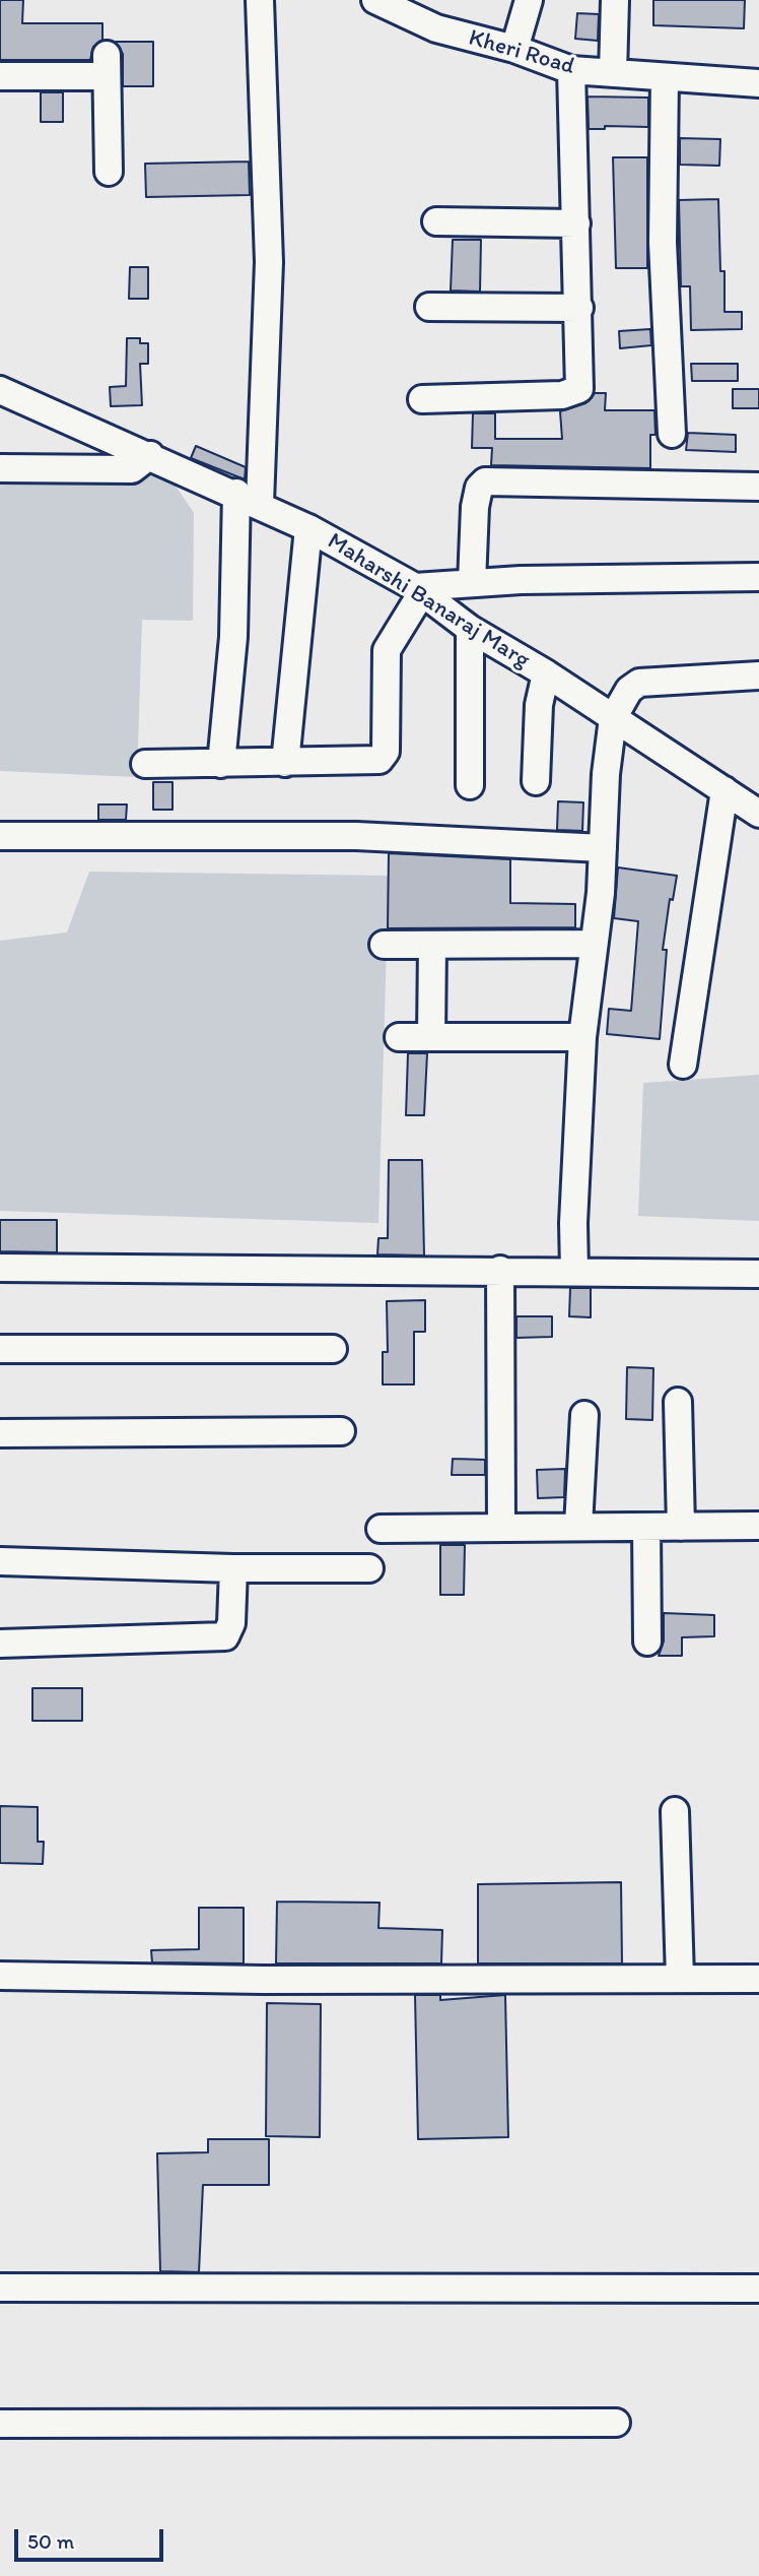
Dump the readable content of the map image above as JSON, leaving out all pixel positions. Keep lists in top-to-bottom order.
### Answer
{
  "streets": {
    "street": ["Kheri Road", "Maharshi Banaraj Marg"]
  },
  "scale_bar": "50 m"
}
